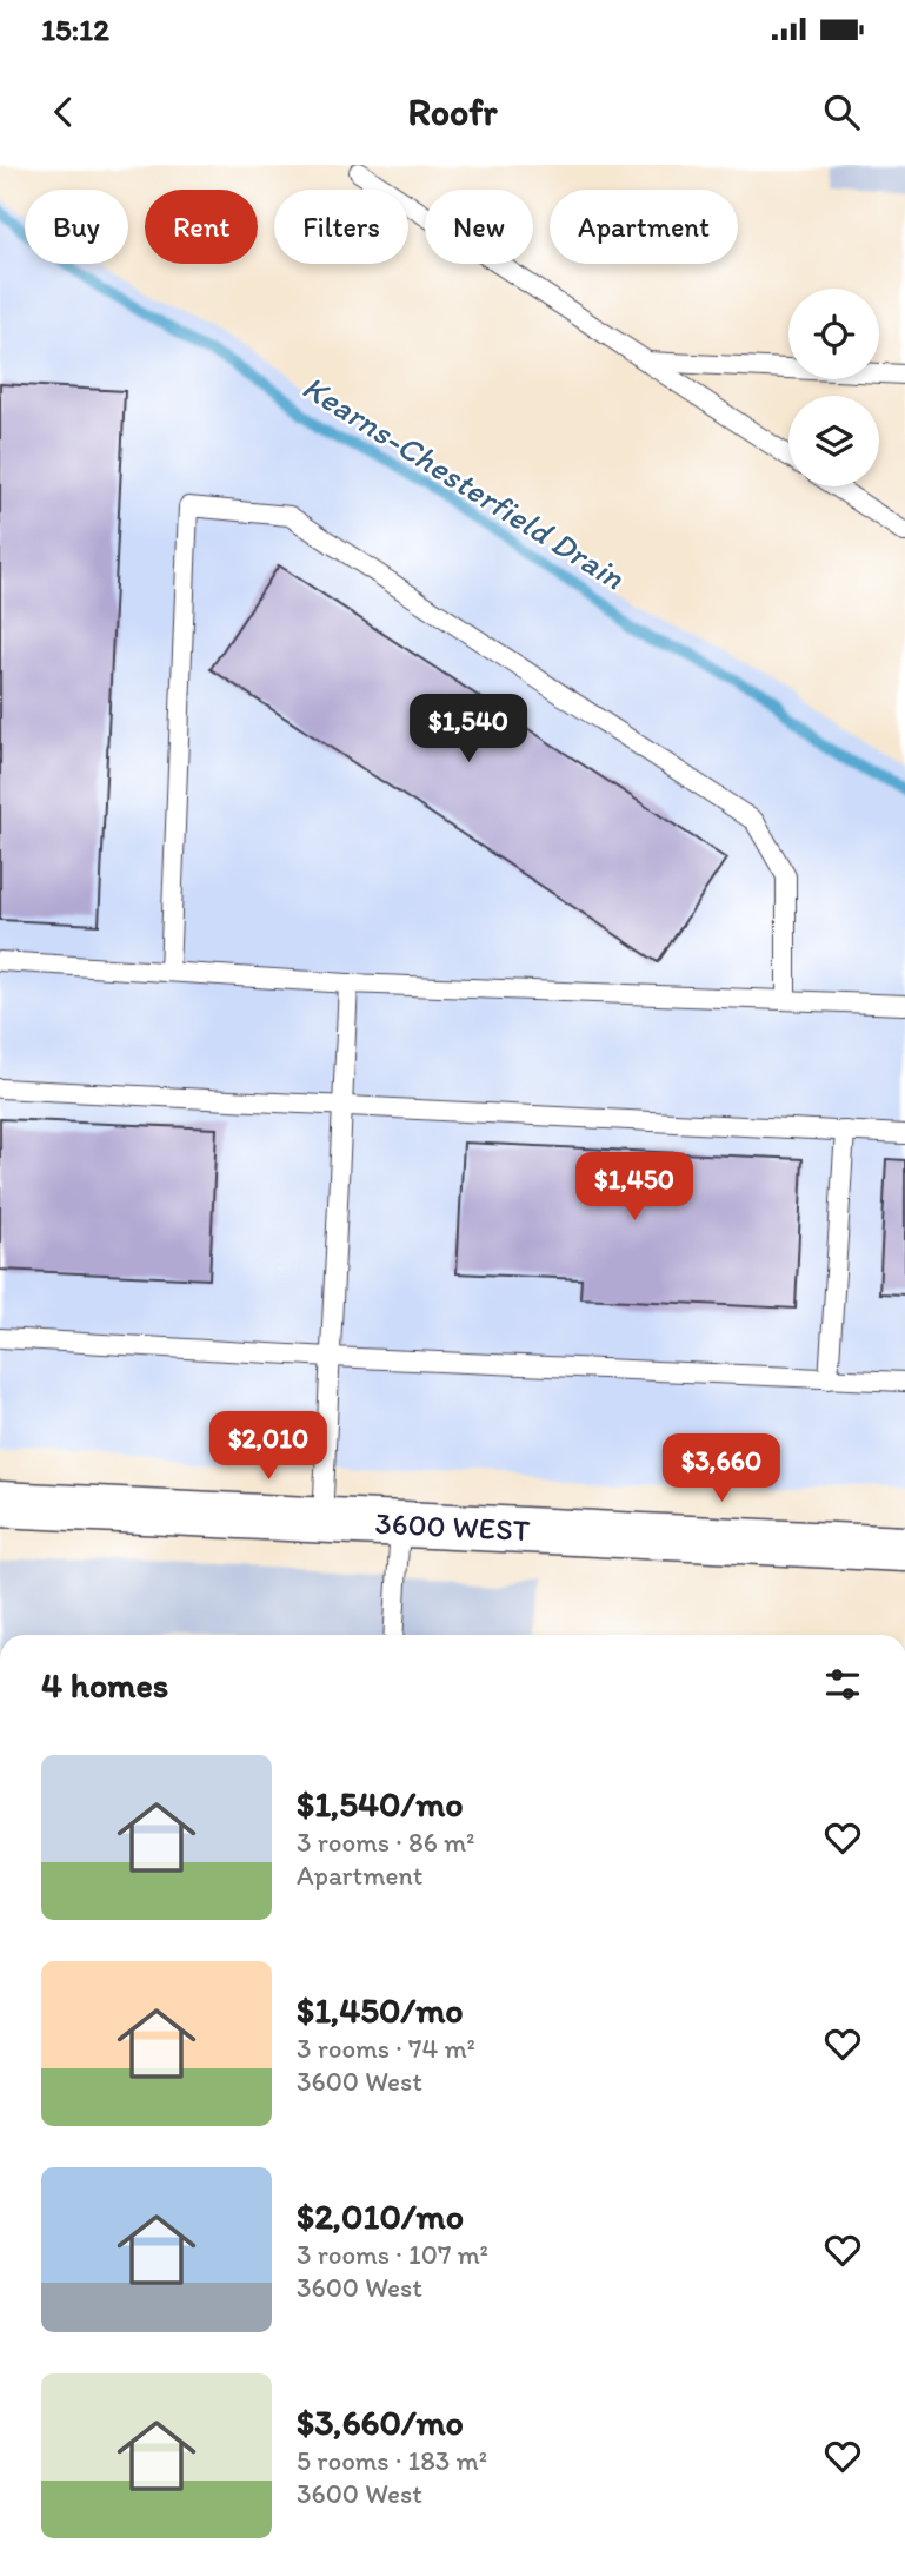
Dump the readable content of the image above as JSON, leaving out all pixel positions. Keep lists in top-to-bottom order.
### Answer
{
  "streets": {
    "street": ["3600 WEST"]
  },
  "water": ["Kearns-Chesterfield Drain"],
  "page": {
    "status": "15:12",
    "header": "Roofr",
    "chip": [
      "Buy",
      "Rent",
      "Filters",
      "New",
      "Apartment"
    ],
    "price": [
      "$1,540",
      "$1,450",
      "$2,010",
      "$3,660"
    ],
    "heading": "4 homes",
    "list": [
      {
        "name": "$1,540/mo",
        "note": "3 rooms · 86 m² · Apartment"
      },
      {
        "name": "$1,450/mo",
        "note": "3 rooms · 74 m² · 3600 West"
      },
      {
        "name": "$2,010/mo",
        "note": "3 rooms · 107 m² · 3600 West"
      },
      {
        "name": "$3,660/mo",
        "note": "5 rooms · 183 m² · 3600 West"
      }
    ]
  }
}
